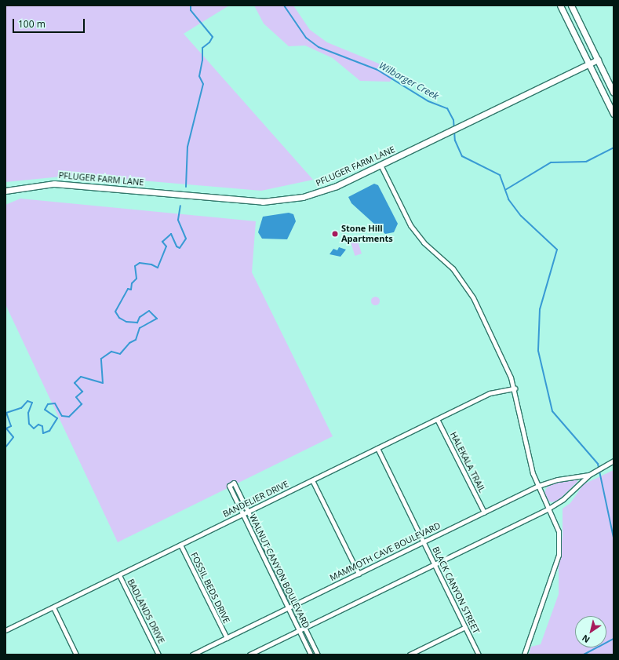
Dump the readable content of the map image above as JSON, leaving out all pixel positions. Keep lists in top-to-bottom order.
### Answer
{
  "streets": {
    "street": [
      "PFLUGER FARM LANE",
      "HALEKALA TRAIL",
      "BANDELIER DRIVE",
      "MAMMOTH CAVE BOULEVARD",
      "WALNUT CANYON BOULEVARD",
      "FOSSIL BEDS DRIVE",
      "BLACK CANYON STREET",
      "BADLANDS DRIVE"
    ]
  },
  "crossings": [
    ["HALEKALA TRAIL", "BANDELIER DRIVE"],
    ["HALEKALA TRAIL", "MAMMOTH CAVE BOULEVARD"],
    ["BANDELIER DRIVE", "WALNUT CANYON BOULEVARD"],
    ["BANDELIER DRIVE", "FOSSIL BEDS DRIVE"],
    ["BANDELIER DRIVE", "BLACK CANYON STREET"],
    ["BANDELIER DRIVE", "BADLANDS DRIVE"],
    ["MAMMOTH CAVE BOULEVARD", "WALNUT CANYON BOULEVARD"],
    ["MAMMOTH CAVE BOULEVARD", "FOSSIL BEDS DRIVE"],
    ["MAMMOTH CAVE BOULEVARD", "BLACK CANYON STREET"]
  ],
  "water": ["Wilbarger Creek"],
  "places": ["Stone Hill Apartments"],
  "scale_bar": "100 m",
  "north": "bottom left"
}
